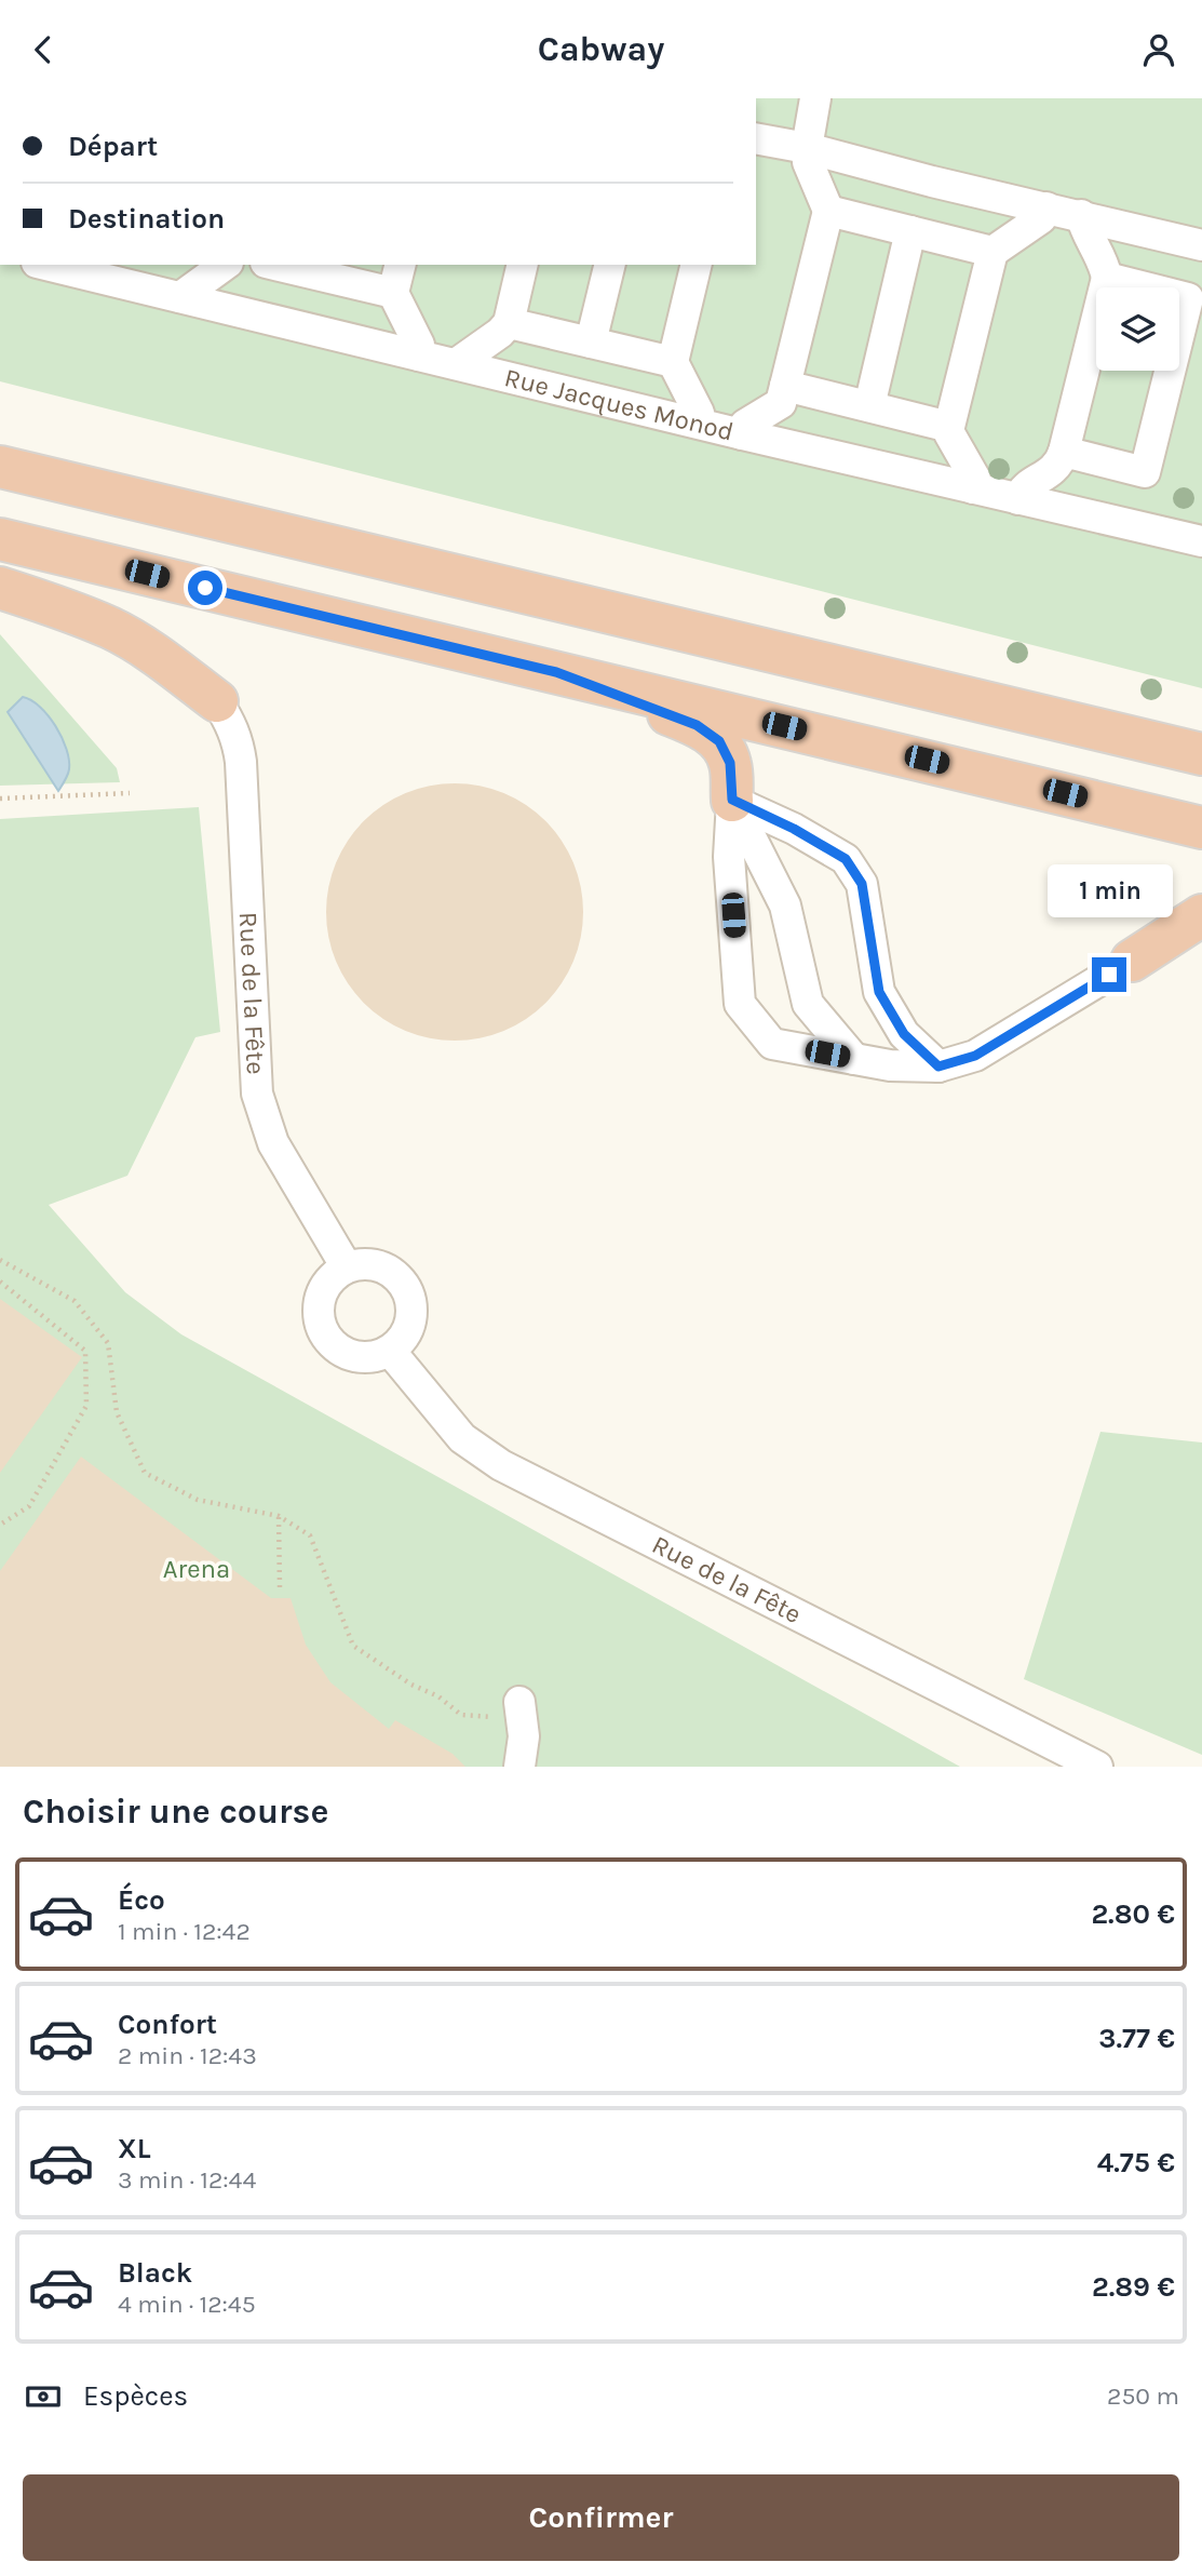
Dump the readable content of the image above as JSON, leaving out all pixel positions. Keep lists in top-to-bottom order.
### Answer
{
  "streets": {
    "street": ["Rue Jacques Monod", "Rue de la Fête"]
  },
  "parks": ["Arena"],
  "page": {
    "header": "Cabway",
    "banner": ["Départ", "Destination"],
    "bubble": "1 min",
    "heading": "Choisir une course",
    "list": [
      {
        "name": "Éco",
        "note": "1 min · 12:42",
        "value": "2.80 €"
      },
      {
        "name": "Confort",
        "note": "2 min · 12:43",
        "value": "3.77 €"
      },
      {
        "name": "XL",
        "note": "3 min · 12:44",
        "value": "4.75 €"
      },
      {
        "name": "Black",
        "note": "4 min · 12:45",
        "value": "2.89 €"
      }
    ],
    "pay": ["Espèces", "250 m"],
    "buttons": "Confirmer"
  }
}
